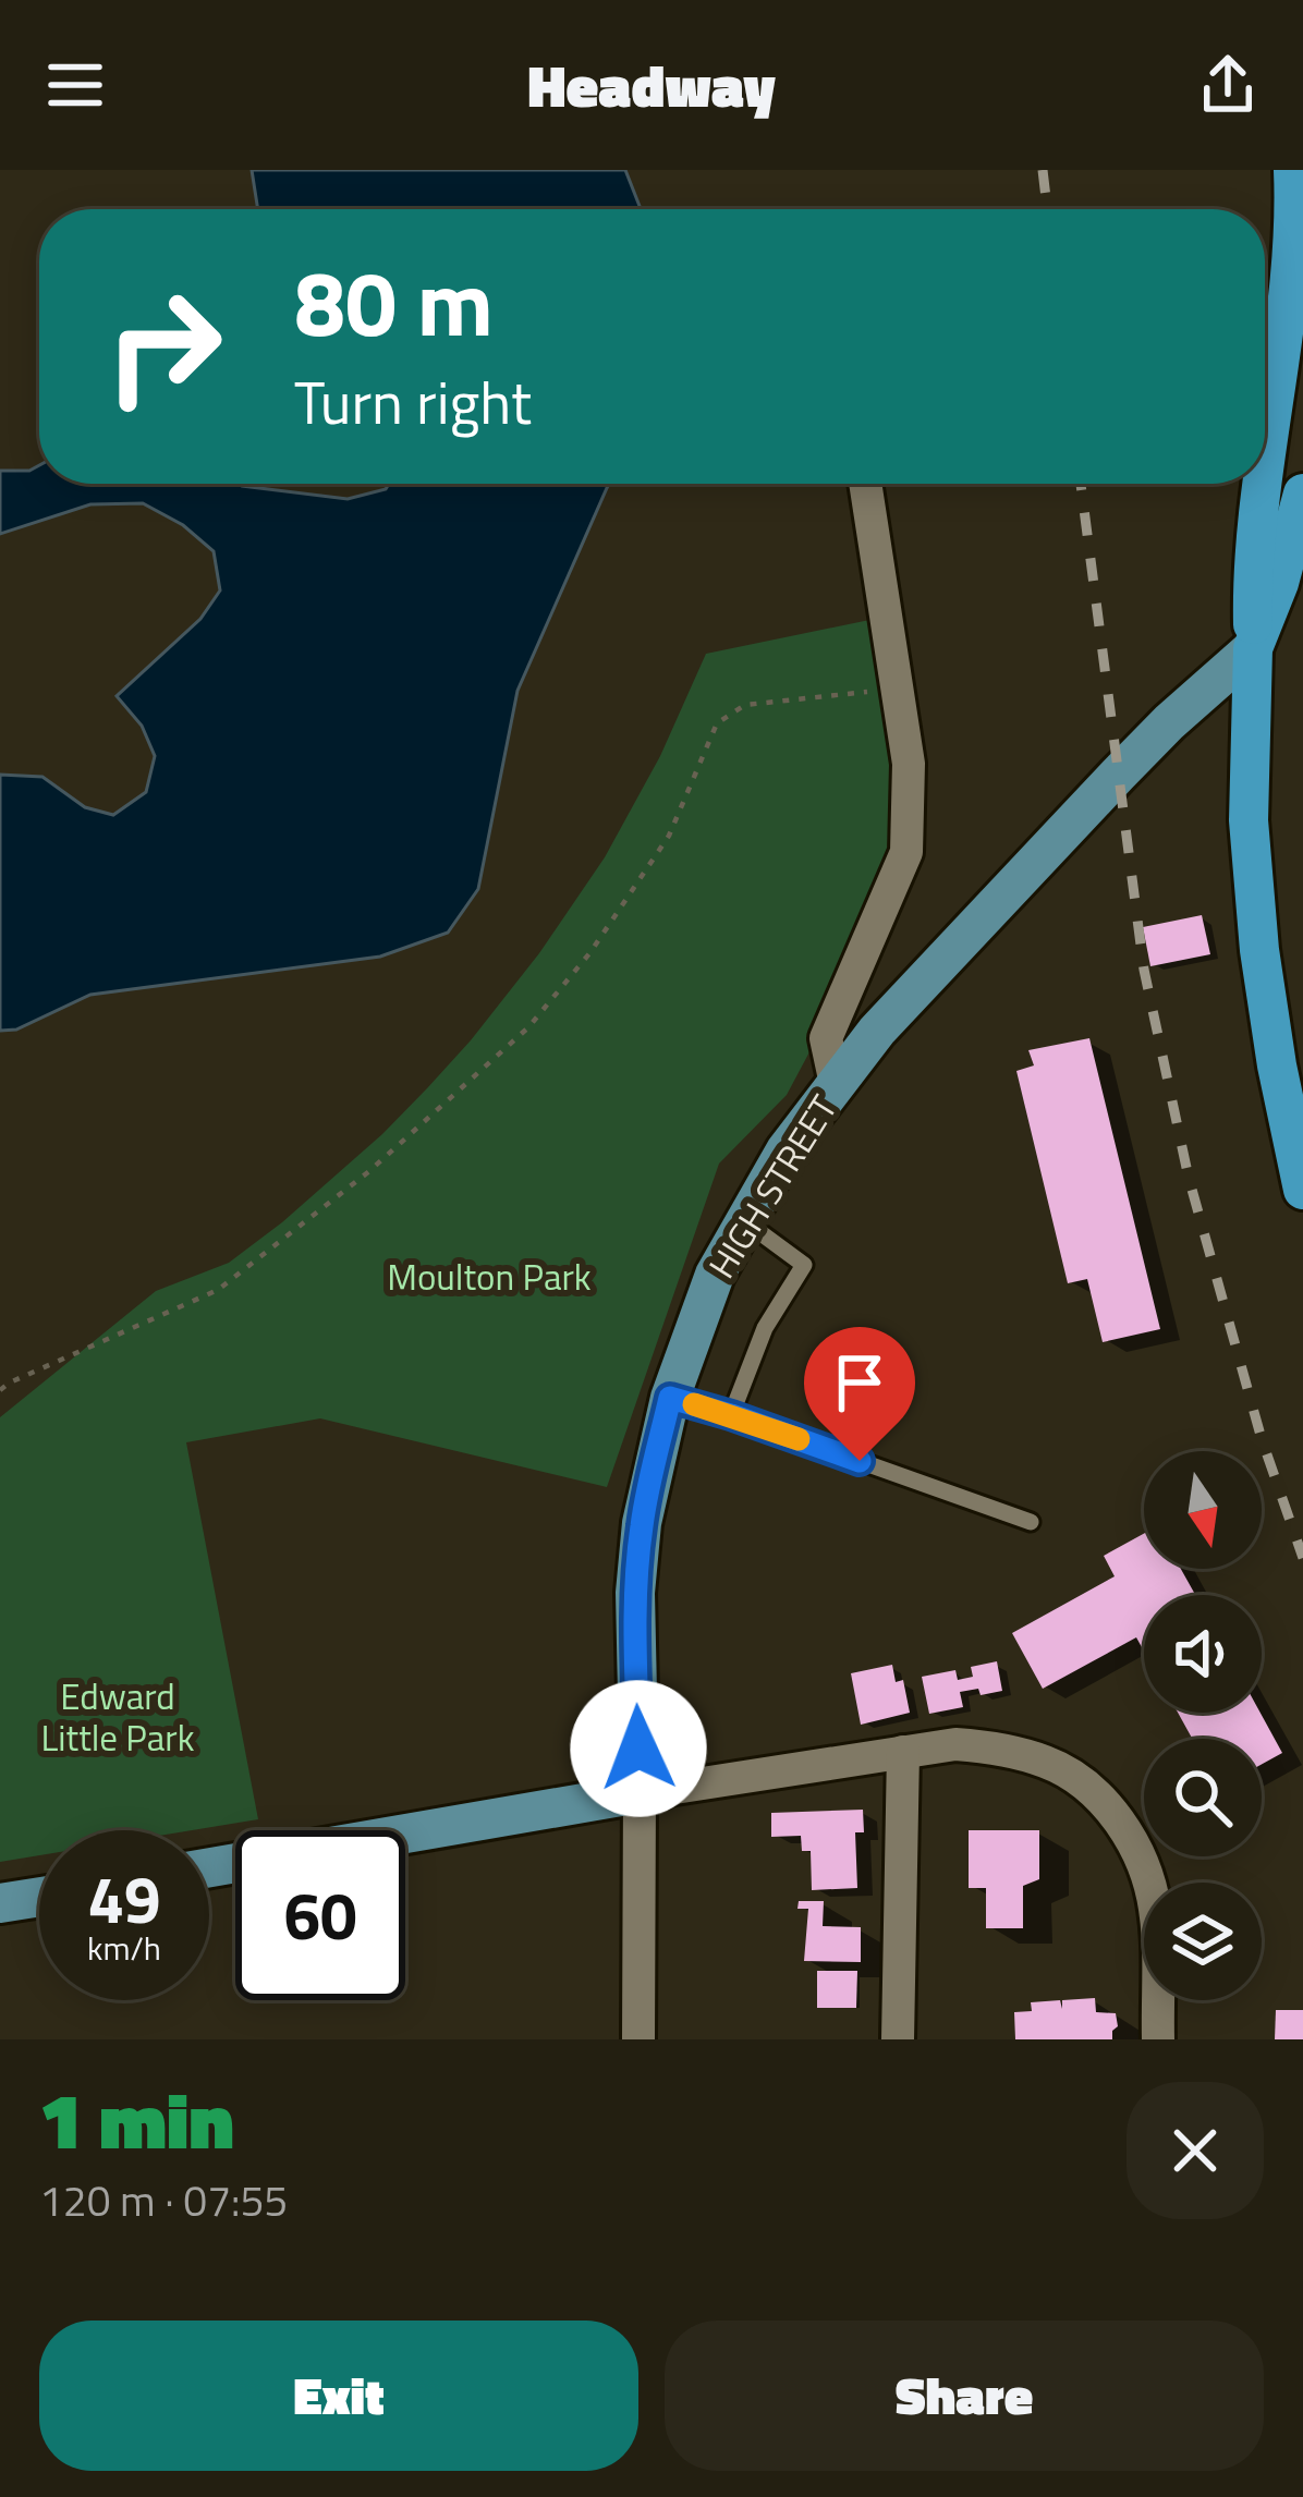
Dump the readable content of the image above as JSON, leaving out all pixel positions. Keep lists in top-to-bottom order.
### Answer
{
  "streets": {
    "main road": ["HIGH STREET"]
  },
  "parks": ["Moulton Park", "Edward Little Park"],
  "north": "bottom",
  "page": {
    "header": "Headway",
    "turn": ["80 m", "Turn right"],
    "speed": "49 km/h",
    "limit": "60",
    "heading": ["1 min", "120 m · 07:55"],
    "buttons": ["Exit", "Share"]
  }
}
